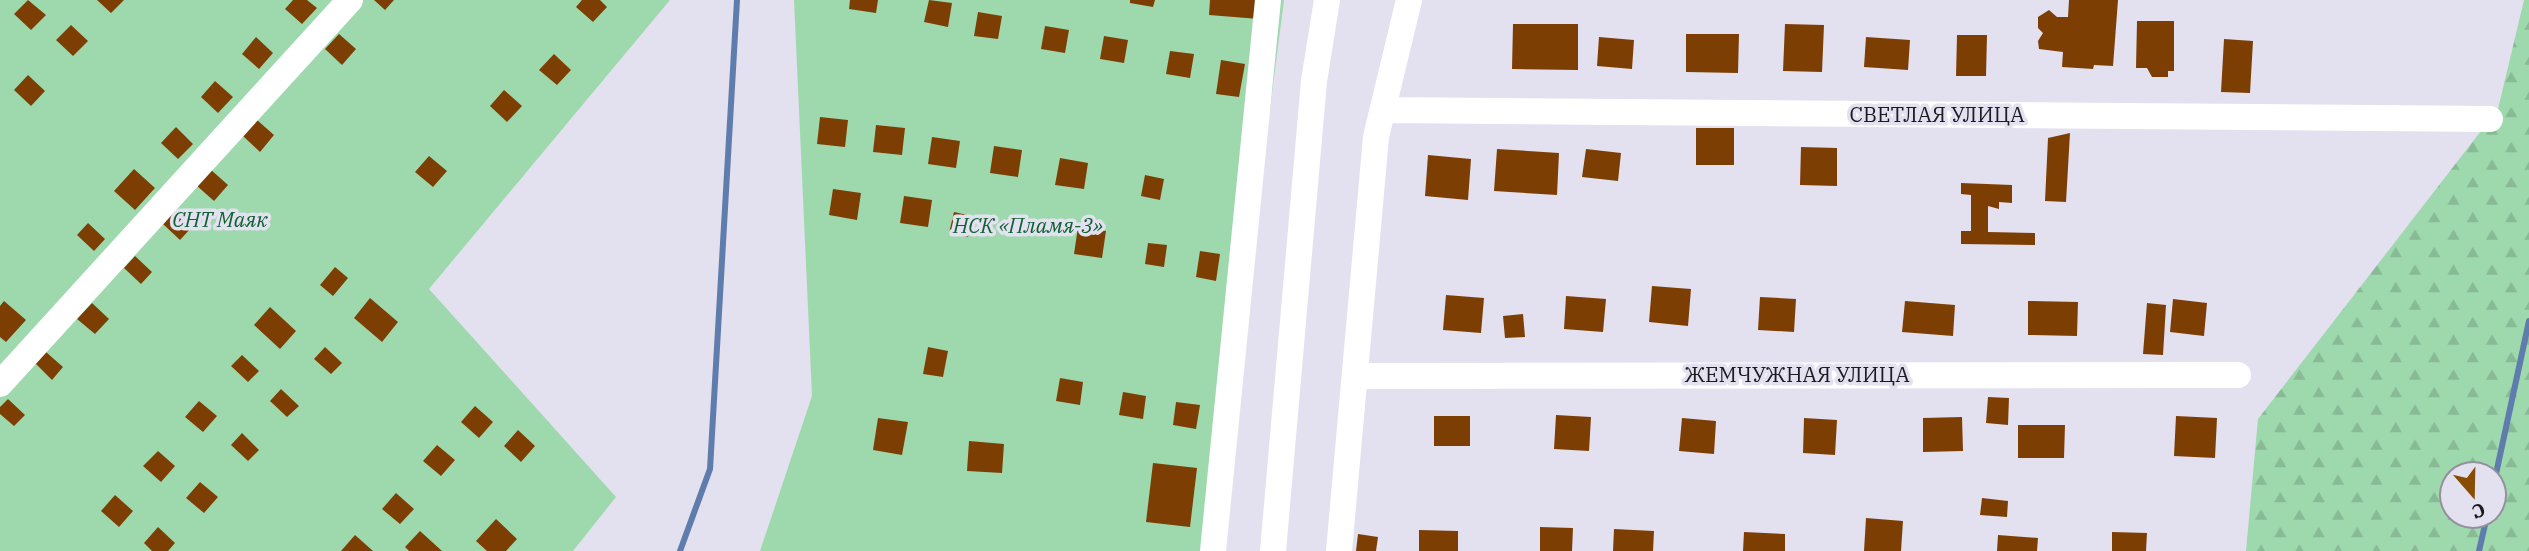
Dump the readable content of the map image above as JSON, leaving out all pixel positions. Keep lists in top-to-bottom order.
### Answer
{
  "streets": {
    "street": ["СВЕТЛАЯ УЛИЦА", "ЖЕМЧУЖНАЯ УЛИЦА"]
  },
  "parks": ["СНТ Маяк", "НСК «Пламя-3»"],
  "north": "bottom"
}
